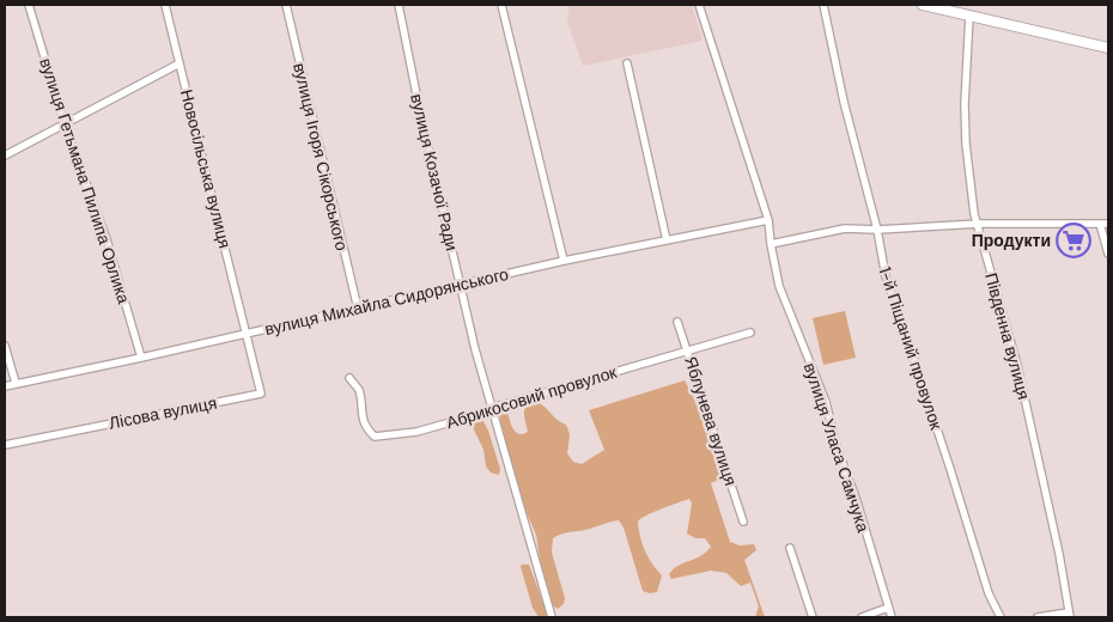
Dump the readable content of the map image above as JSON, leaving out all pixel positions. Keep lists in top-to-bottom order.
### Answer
{
  "streets": {
    "street": [
      "вулиця Ігоря Сікорського",
      "Новосільська вулиця",
      "вулиця Козачої Ради",
      "вулиця Гетьмана Пилипа Орлика",
      "вулиця Михайла Сидорянського",
      "Південна вулиця",
      "1-й Піщаний провулок",
      "Абрикосовий провулок",
      "Лісова вулиця",
      "Яблунева вулиця",
      "вулиця Уласа Самчука"
    ]
  },
  "crossings": [
    ["вулиця Ігоря Сікорського", "вулиця Михайла Сидорянського"],
    ["Новосільська вулиця", "вулиця Михайла Сидорянського"],
    ["Новосільська вулиця", "Лісова вулиця"],
    ["вулиця Козачої Ради", "вулиця Михайла Сидорянського"],
    ["вулиця Козачої Ради", "Абрикосовий провулок"],
    ["вулиця Гетьмана Пилипа Орлика", "вулиця Михайла Сидорянського"],
    ["вулиця Михайла Сидорянського", "Лісова вулиця"],
    ["вулиця Михайла Сидорянського", "вулиця Уласа Самчука"],
    ["Абрикосовий провулок", "Яблунева вулиця"]
  ],
  "places": {
    "supermarket": ["Продукти"]
  }
}
